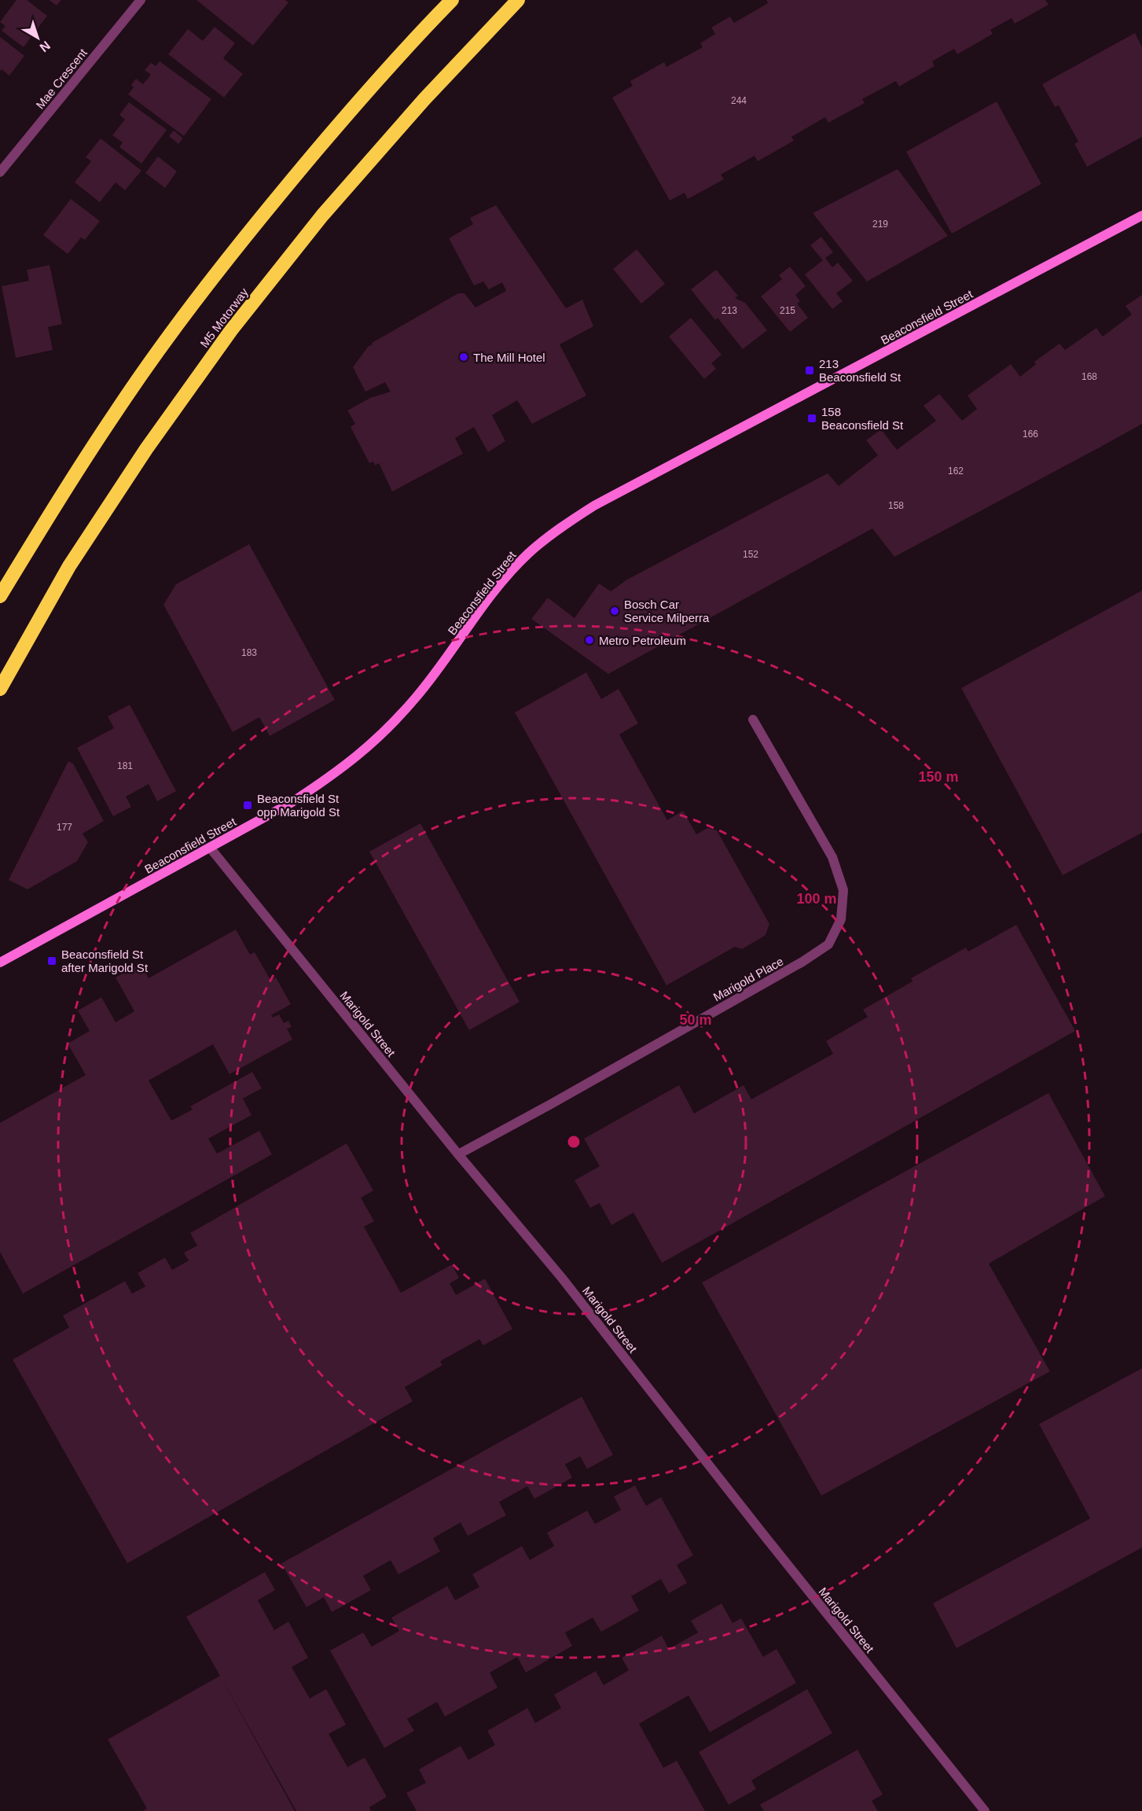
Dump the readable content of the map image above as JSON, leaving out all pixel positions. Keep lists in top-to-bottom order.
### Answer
{
  "streets": {
    "highway": ["M5 Motorway"],
    "main road": ["Beaconsfield Street"],
    "street": ["Mae Crescent", "Marigold Place", "Marigold Street"]
  },
  "crossings": [
    ["Beaconsfield Street", "Marigold Street"],
    ["Marigold Place", "Marigold Street"]
  ],
  "places": {
    "other": ["The Mill Hotel", "Bosch Car Service Milperra", "Metro Petroleum"],
    "transit": [
      "213 Beaconsfield St",
      "158 Beaconsfield St",
      "Beaconsfield St opp Marigold St",
      "Beaconsfield St after Marigold St"
    ]
  },
  "house_numbers": [
    "244",
    "219",
    "213",
    "215",
    "168",
    "166",
    "162",
    "158",
    "152",
    "183",
    "181",
    "177"
  ],
  "north": "bottom right",
  "rings": ["150 m", "100 m", "50 m"]
}
